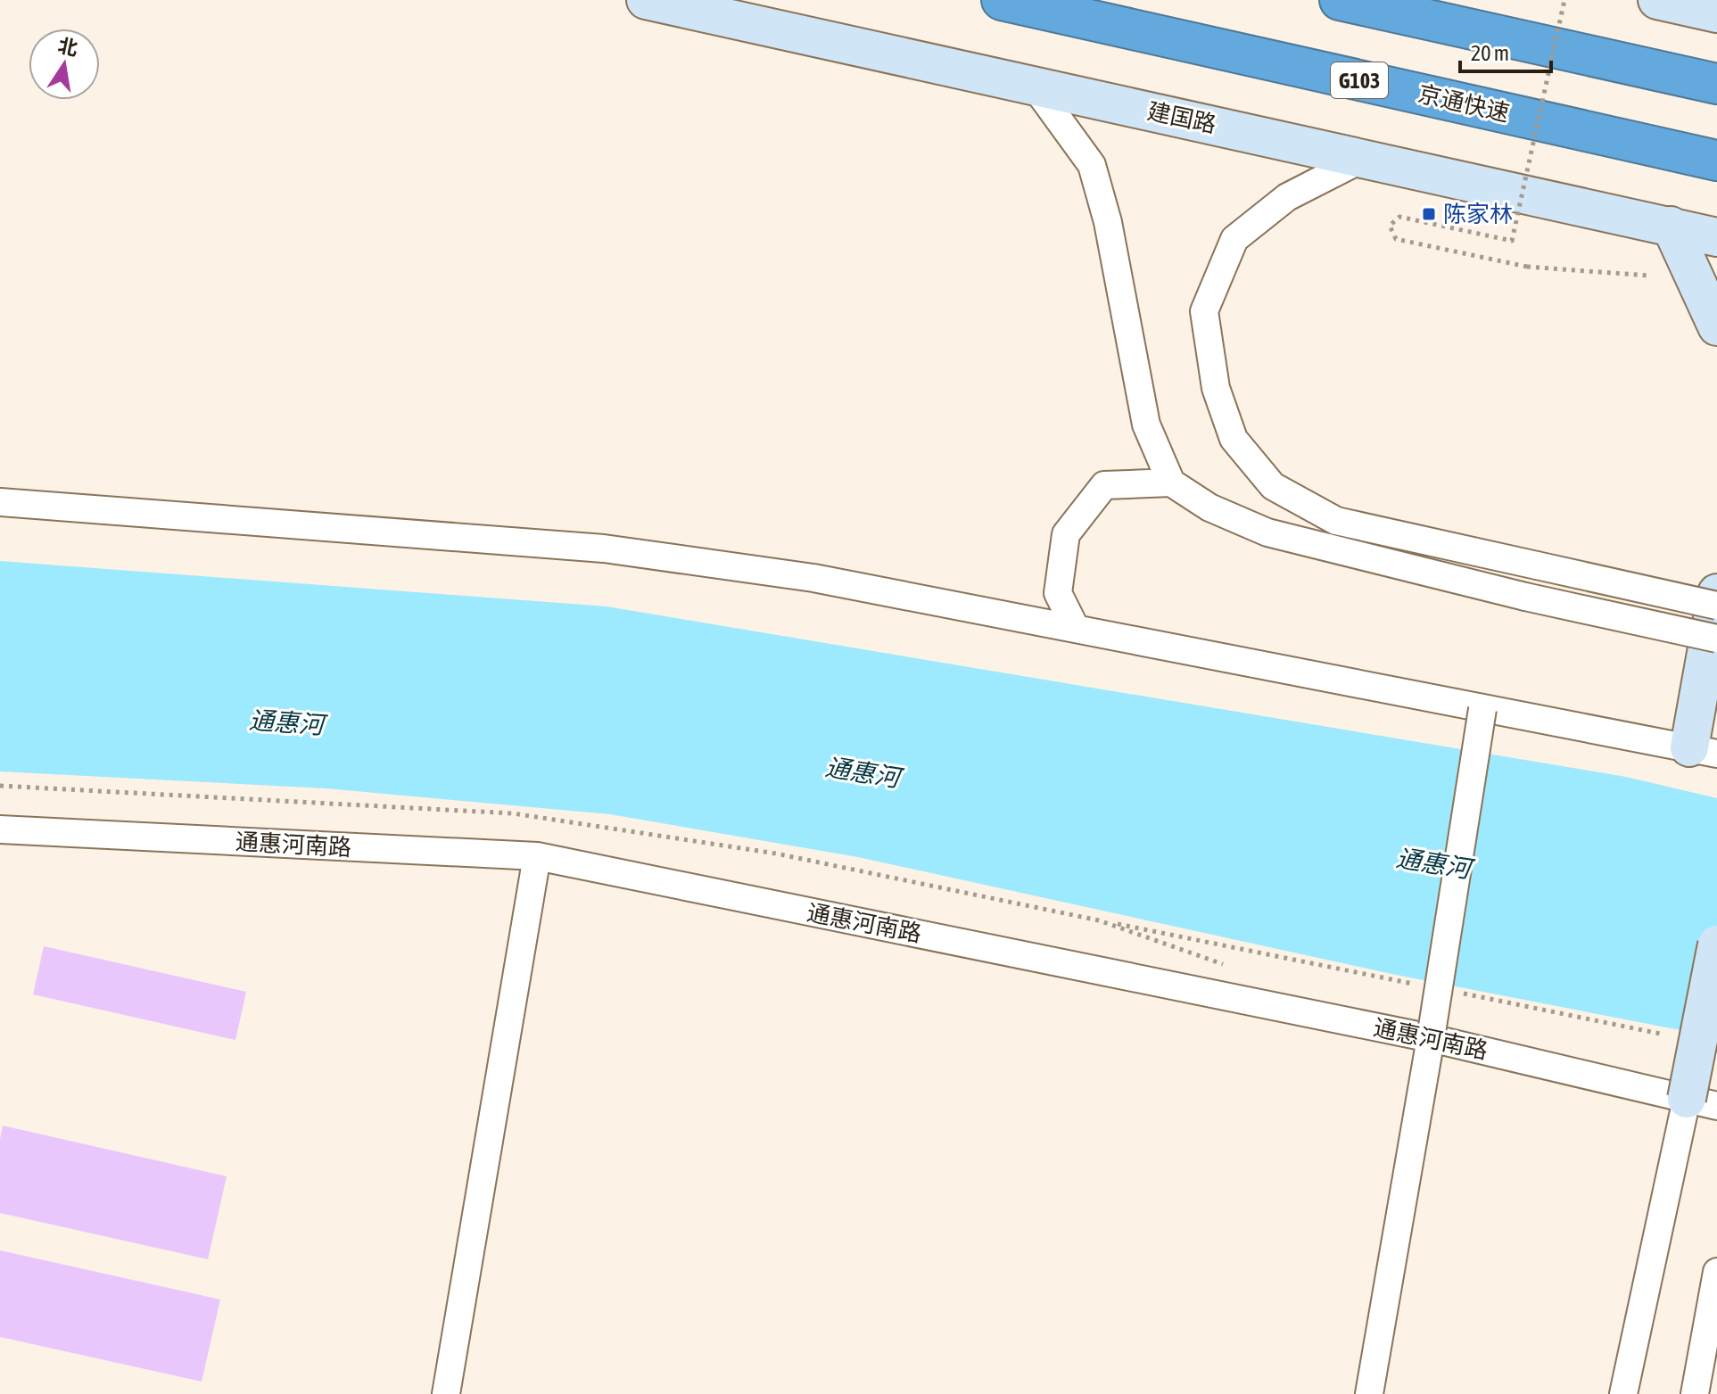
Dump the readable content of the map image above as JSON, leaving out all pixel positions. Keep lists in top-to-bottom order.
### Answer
{
  "streets": {
    "highway": ["G103", "京通快速"],
    "main road": ["建国路"],
    "street": ["通惠河南路"]
  },
  "water": ["通惠河"],
  "places": {
    "transit": ["陈家林"]
  },
  "scale_bar": "20 m",
  "north": "top"
}
